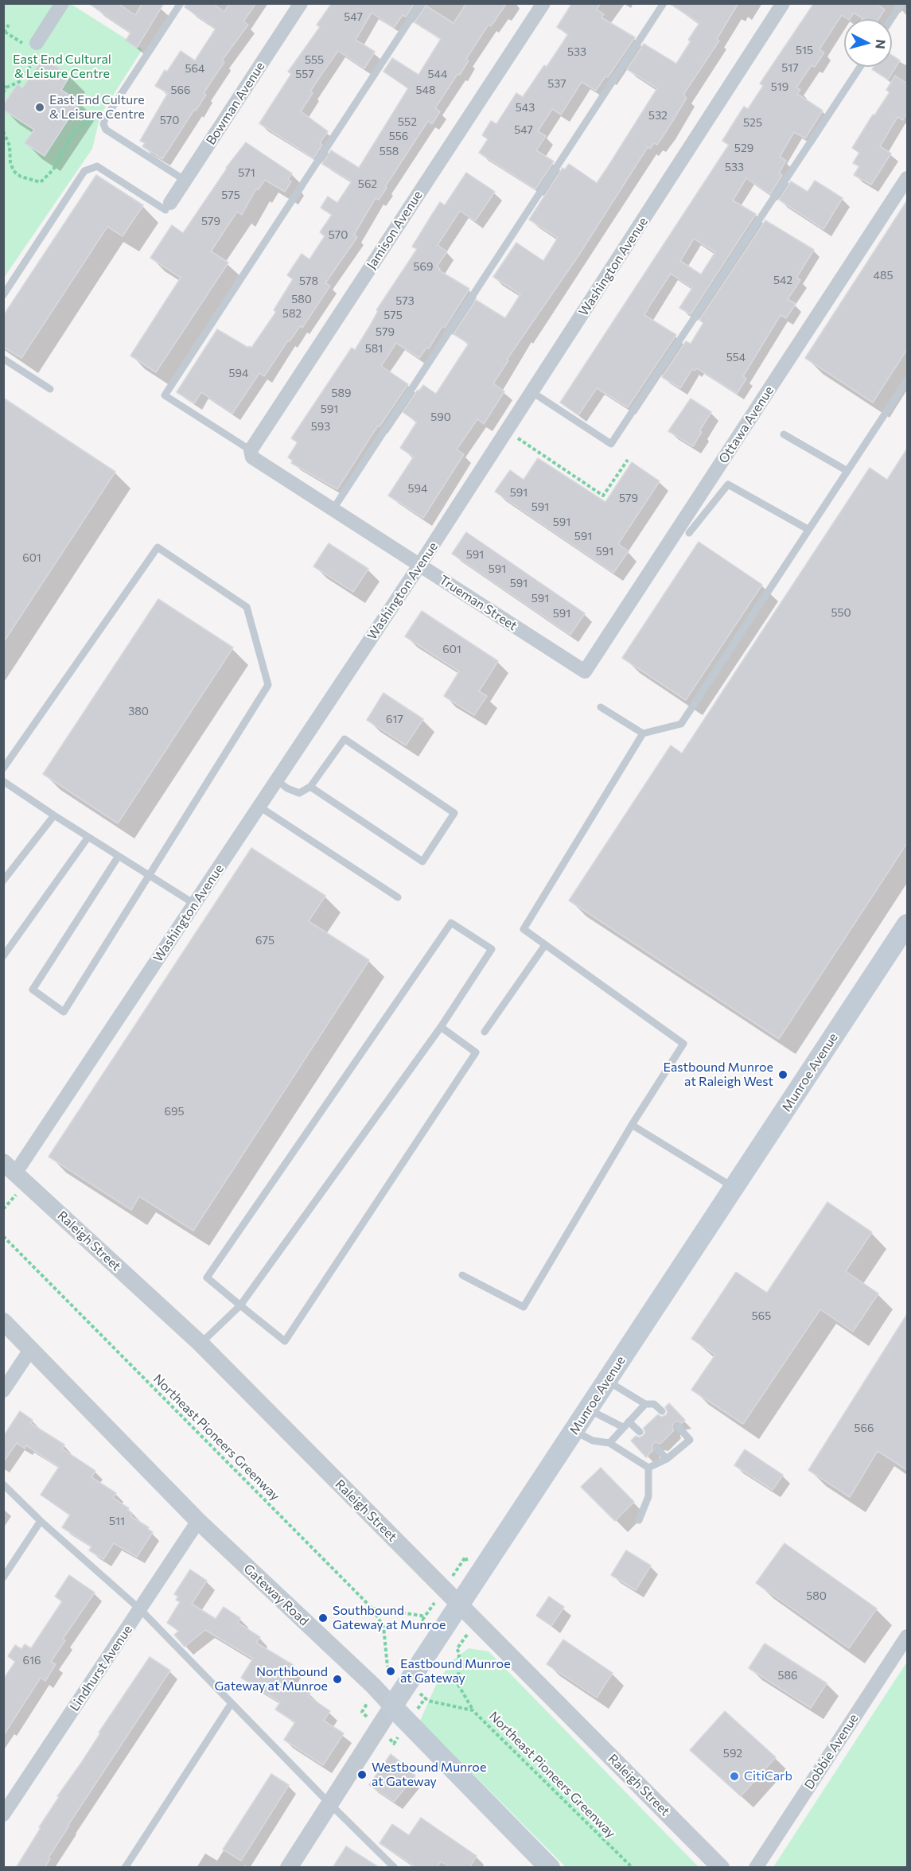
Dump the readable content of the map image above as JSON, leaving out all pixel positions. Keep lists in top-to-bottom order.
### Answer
{
  "streets": {
    "main road": ["Munroe Avenue", "Gateway Road"],
    "street": [
      "Bowman Avenue",
      "Jamison Avenue",
      "Washington Avenue",
      "Ottawa Avenue",
      "Trueman Street",
      "Raleigh Street",
      "Lindhurst Avenue",
      "Dobbie Avenue"
    ],
    "path": ["Northeast Pioneers Greenway"]
  },
  "crossings": [
    ["Jamison Avenue", "Trueman Street"],
    ["Washington Avenue", "Trueman Street"],
    ["Washington Avenue", "Raleigh Street"],
    ["Ottawa Avenue", "Trueman Street"],
    ["Munroe Avenue", "Raleigh Street"],
    ["Munroe Avenue", "Gateway Road"],
    ["Gateway Road", "Lindhurst Avenue"]
  ],
  "parks": ["East End Cultural & Leisure Centre"],
  "places": [
    "East End Culture & Leisure Centre",
    "Eastbound Munroe at Raleigh West",
    "Southbound Gateway at Munroe",
    "Eastbound Munroe at Gateway",
    "Northbound Gateway at Munroe",
    "Westbound Munroe at Gateway",
    "CitiCarb"
  ],
  "house_numbers": [
    "547",
    "515",
    "533",
    "555",
    "517",
    "564",
    "557",
    "544",
    "537",
    "519",
    "566",
    "548",
    "543",
    "532",
    "570",
    "552",
    "525",
    "547",
    "556",
    "529",
    "558",
    "533",
    "571",
    "562",
    "575",
    "579",
    "570",
    "569",
    "485",
    "542",
    "578",
    "580",
    "573",
    "582",
    "575",
    "579",
    "581",
    "554",
    "594",
    "589",
    "591",
    "590",
    "593",
    "594",
    "591",
    "579",
    "591",
    "591",
    "591",
    "591",
    "591",
    "601",
    "591",
    "591",
    "591",
    "550",
    "591",
    "601",
    "380",
    "617",
    "675",
    "695",
    "565",
    "566",
    "511",
    "580",
    "616",
    "586",
    "592"
  ],
  "north": "right"
}
